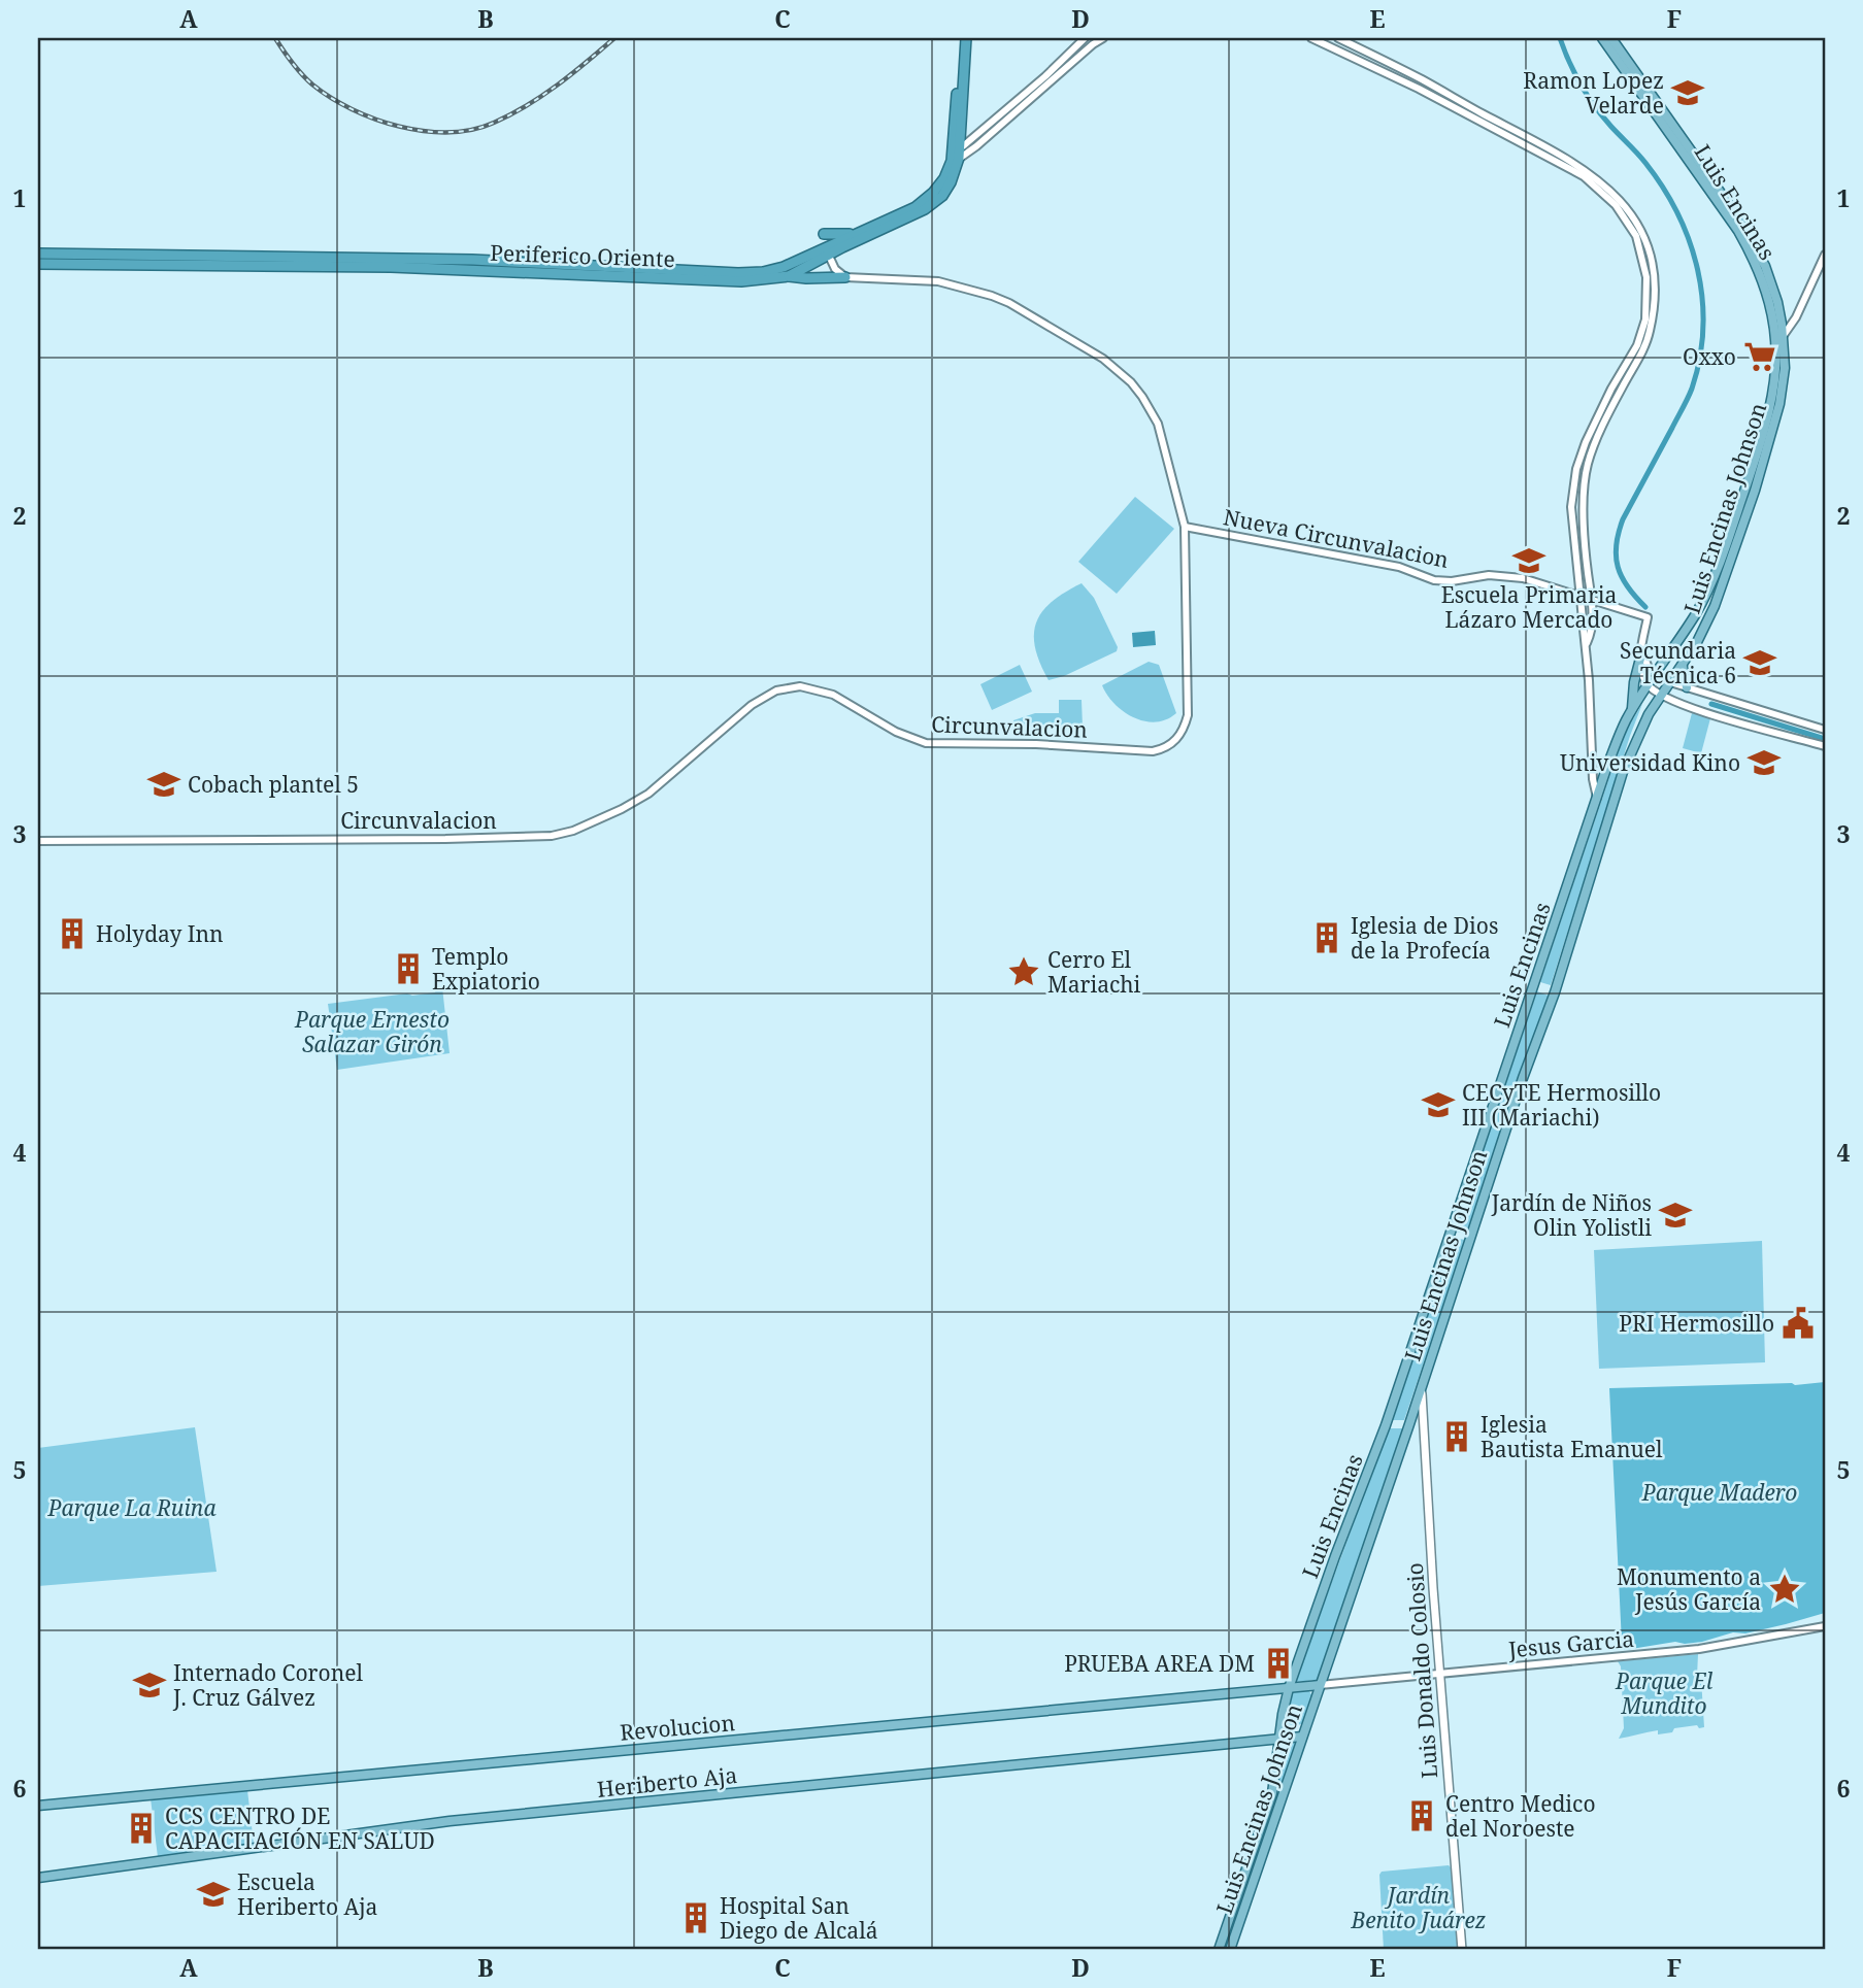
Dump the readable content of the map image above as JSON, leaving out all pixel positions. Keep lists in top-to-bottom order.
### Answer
{
  "streets": {
    "highway": ["Periferico Oriente"],
    "main road": [
      "Luis Encinas",
      "Luis Encinas Johnson",
      "Luis Donaldo Colosio",
      "Revolucion",
      "Heriberto Aja"
    ],
    "street": ["Nueva Circunvalacion", "Circunvalacion", "Jesus Garcia"]
  },
  "crossings": [
    ["Luis Encinas", "Luis Encinas Johnson"],
    ["Luis Encinas", "Revolucion"],
    ["Luis Encinas", "Heriberto Aja"],
    ["Luis Encinas Johnson", "Jesus Garcia"],
    ["Luis Encinas Johnson", "Luis Donaldo Colosio"],
    ["Luis Encinas Johnson", "Revolucion"],
    ["Luis Encinas Johnson", "Heriberto Aja"],
    ["Nueva Circunvalacion", "Circunvalacion"],
    ["Jesus Garcia", "Luis Donaldo Colosio"],
    ["Jesus Garcia", "Revolucion"]
  ],
  "parks": [
    "Parque Ernesto Salazar Girón",
    "Parque Madero",
    "Parque La Ruina",
    "Parque El Mundito",
    "Jardín Benito Juárez"
  ],
  "places": {
    "school or university": [
      "Ramon Lopez Velarde",
      "Escuela Primaria Lázaro Mercado",
      "Secundaria Técnica 6",
      "Universidad Kino",
      "Cobach plantel 5",
      "CECyTE Hermosillo III (Mariachi)",
      "Jardín de Niños Olin Yolistli",
      "Internado Coronel J. Cruz Gálvez",
      "Escuela Heriberto Aja"
    ],
    "supermarket": ["Oxxo"],
    "building": [
      "Holyday Inn",
      "Iglesia de Dios de la Profecía",
      "Templo Expiatorio",
      "Iglesia Bautista Emanuel",
      "PRUEBA AREA DM",
      "Centro Medico del Noroeste",
      "CCS CENTRO DE CAPACITACIÓN EN SALUD",
      "Hospital San Diego de Alcalá"
    ],
    "place": ["Cerro El Mariachi", "Monumento a Jesús García"],
    "public building": ["PRI Hermosillo"]
  },
  "grid": {
    "columns": [
      "A",
      "B",
      "C",
      "D",
      "E",
      "F"
    ],
    "rows": [
      "1",
      "2",
      "3",
      "4",
      "5",
      "6"
    ]
  }
}
